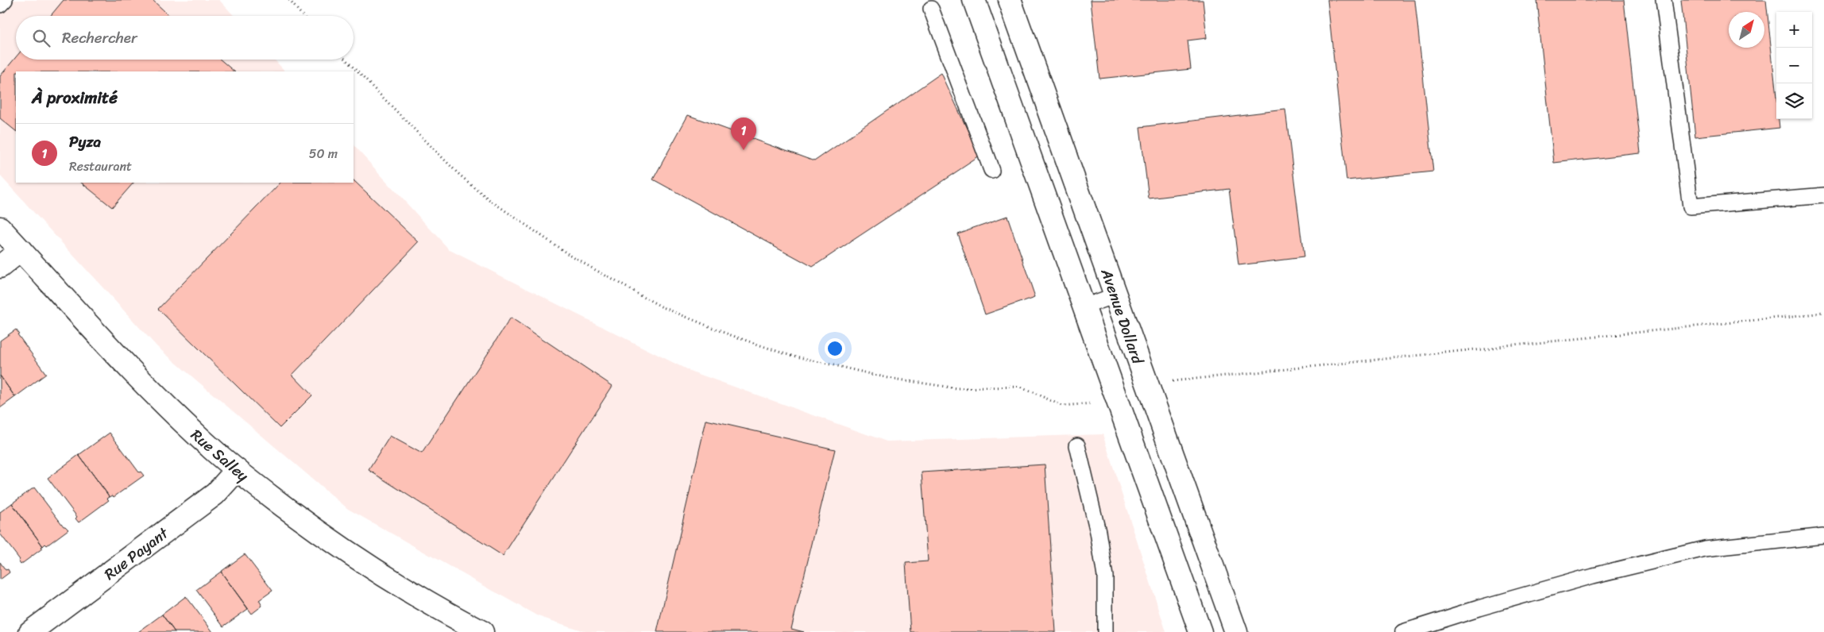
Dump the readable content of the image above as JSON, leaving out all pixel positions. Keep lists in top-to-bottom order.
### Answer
{
  "streets": {
    "main road": ["Avenue Dollard", "Rue Salley", "Rue Payant"]
  },
  "crossings": [
    ["Rue Salley", "Rue Payant"]
  ],
  "north": "top right",
  "page": {
    "map_buttons": ["+", "−"],
    "search": "Rechercher",
    "heading": "À proximité",
    "pins": "1",
    "list": [
      {
        "mark": "1",
        "name": "Pyza",
        "note": "Restaurant",
        "value": "50 m"
      }
    ]
  }
}
